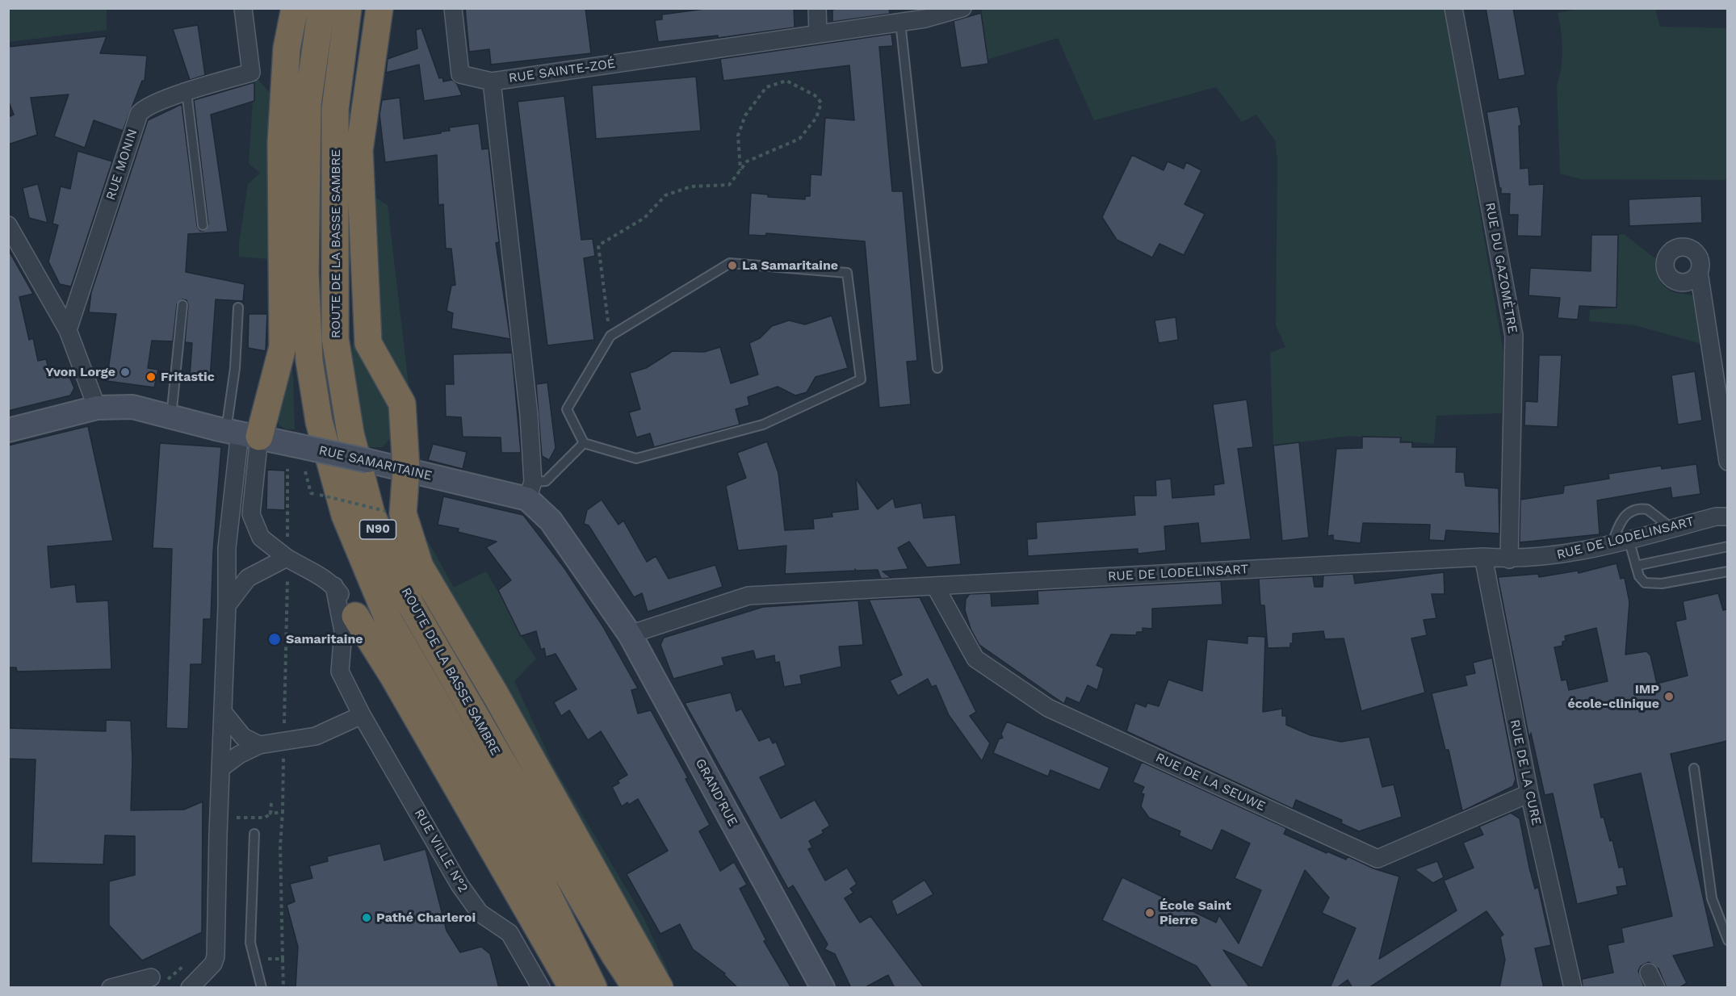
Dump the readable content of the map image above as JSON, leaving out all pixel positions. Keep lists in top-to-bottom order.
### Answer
{
  "streets": {
    "highway": ["ROUTE DE LA BASSE SAMBRE", "N90"],
    "street": [
      "RUE SAINTE-ZOÉ",
      "RUE MONIN",
      "RUE DU GAZOMÈTRE",
      "RUE SAMARITAINE",
      "RUE DE LODELINSART",
      "RUE DE LA CURE",
      "RUE DE LA SEUWE",
      "GRAND'RUE",
      "RUE VILLE N°2"
    ]
  },
  "crossings": [
    ["RUE SAINTE-ZOÉ", "RUE SAMARITAINE"],
    ["RUE DU GAZOMÈTRE", "RUE DE LODELINSART"],
    ["RUE SAMARITAINE", "GRAND'RUE"],
    ["RUE DE LODELINSART", "RUE DE LA CURE"],
    ["RUE DE LODELINSART", "RUE DE LA SEUWE"],
    ["RUE DE LODELINSART", "GRAND'RUE"],
    ["RUE DE LA CURE", "RUE DE LA SEUWE"]
  ],
  "places": [
    "La Samaritaine",
    "Yvon Lorge",
    "Fritastic",
    "Samaritaine",
    "IMP école-clinique",
    "École Saint Pierre",
    "Pathé Charleroi"
  ]
}
